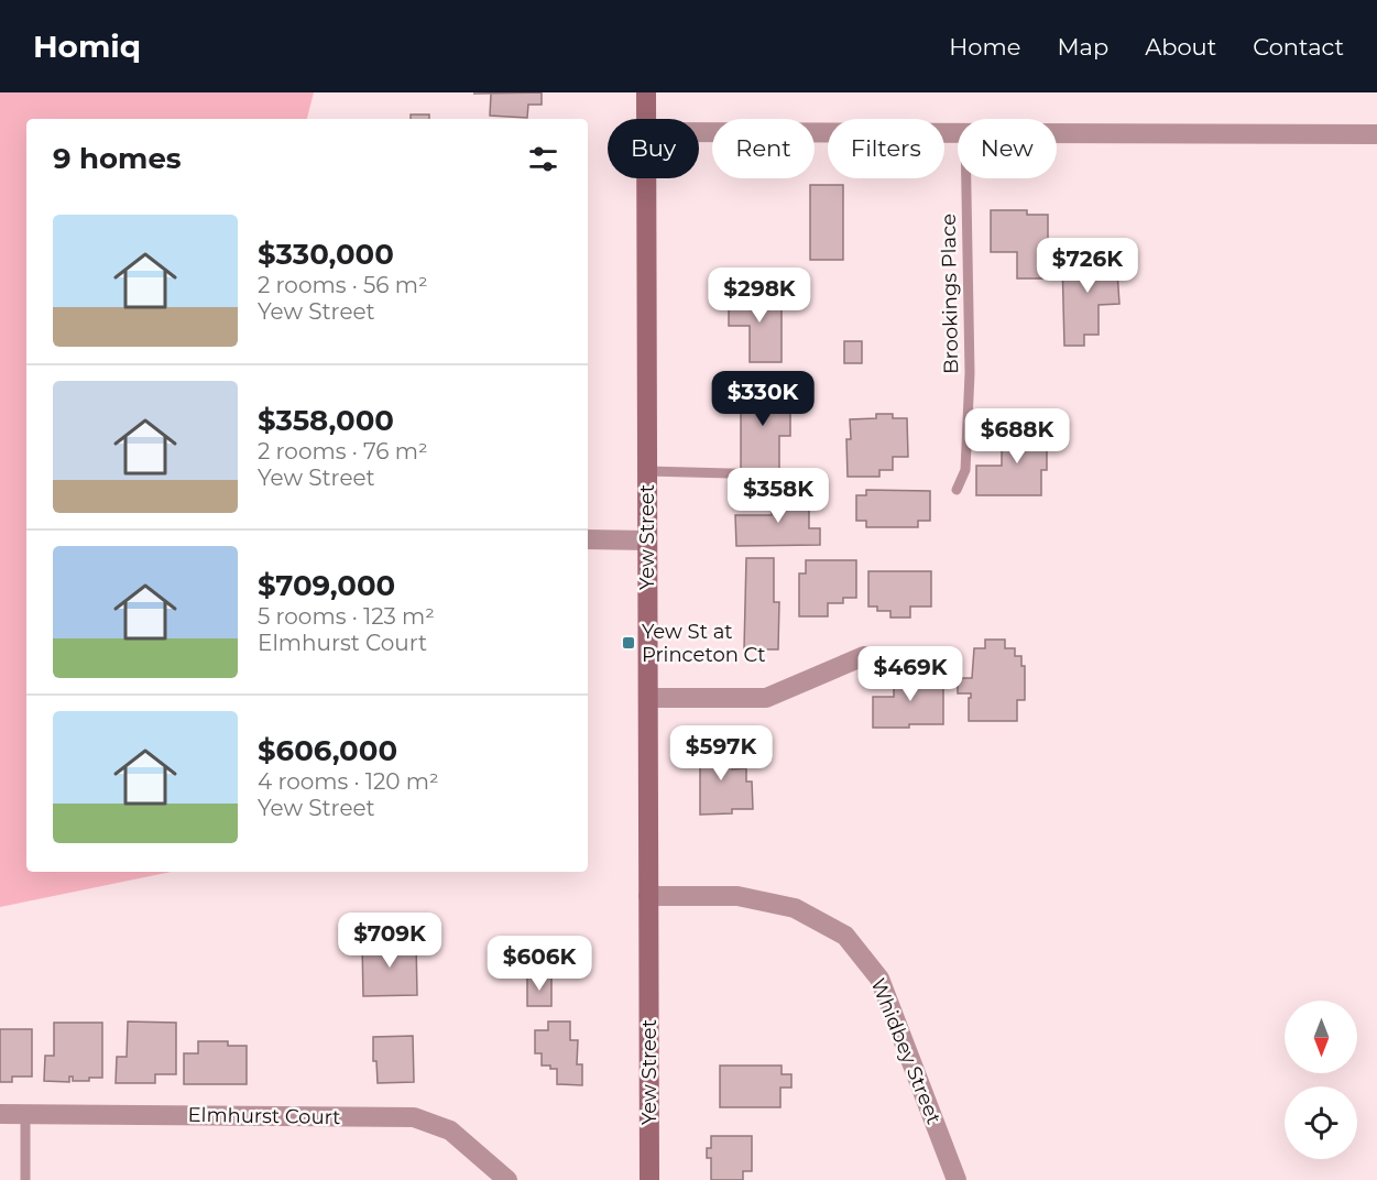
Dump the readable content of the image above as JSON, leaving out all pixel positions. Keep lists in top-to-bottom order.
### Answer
{
  "streets": {
    "street": ["Yew Street", "Whidbey Street", "Elmhurst Court"],
    "lane": ["Brookings Place"]
  },
  "crossings": [
    ["Yew Street", "Whidbey Street"]
  ],
  "places": {
    "transit": ["Yew St at Princeton Ct"]
  },
  "north": "bottom",
  "page": {
    "header": "Homiq",
    "nav": [
      "Home",
      "Map",
      "About",
      "Contact"
    ],
    "chip": [
      "Buy",
      "Rent",
      "Filters",
      "New"
    ],
    "heading": "9 homes",
    "list": [
      {
        "name": "$330,000",
        "note": "2 rooms · 56 m² · Yew Street"
      },
      {
        "name": "$358,000",
        "note": "2 rooms · 76 m² · Yew Street"
      },
      {
        "name": "$709,000",
        "note": "5 rooms · 123 m² · Elmhurst Court"
      },
      {
        "name": "$606,000",
        "note": "4 rooms · 120 m² · Yew Street"
      }
    ],
    "price": [
      "$726K",
      "$298K",
      "$330K",
      "$688K",
      "$358K",
      "$469K",
      "$597K",
      "$709K",
      "$606K"
    ]
  }
}
